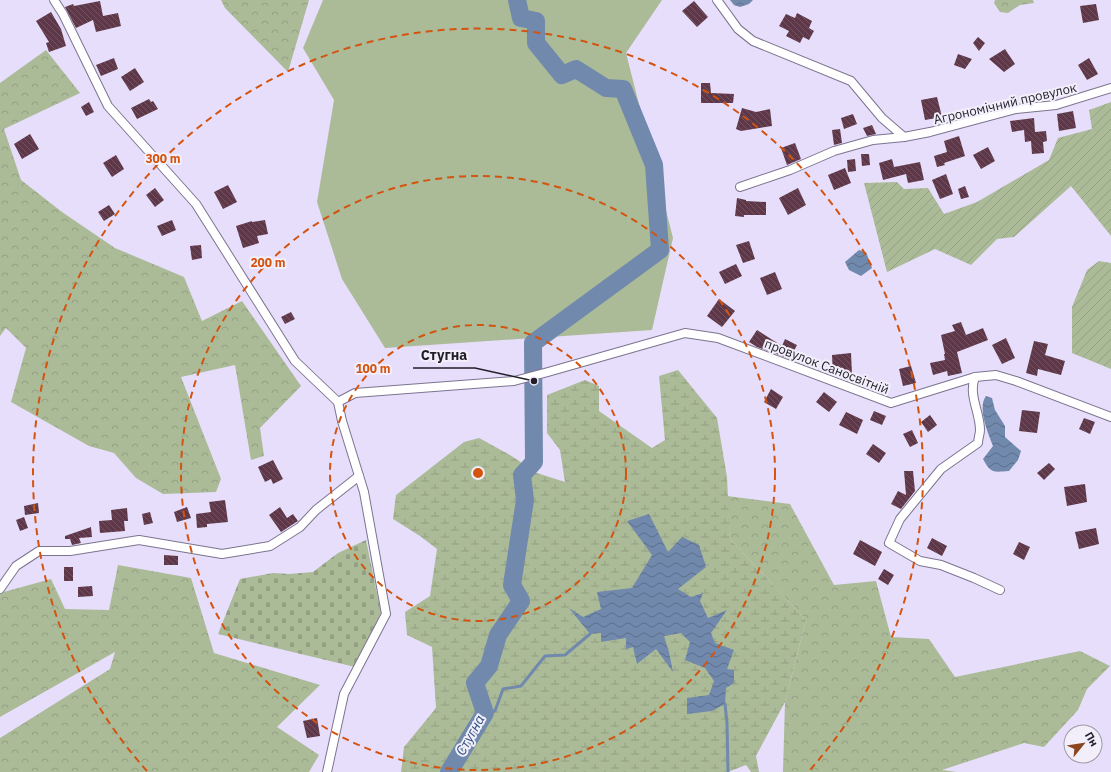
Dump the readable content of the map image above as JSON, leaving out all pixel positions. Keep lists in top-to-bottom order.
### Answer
{
  "streets": {
    "street": ["Агрономічний провулок", "провулок Саносвітній"]
  },
  "water": ["Стугна"],
  "places": ["Стугна"],
  "north": "top right",
  "rings": ["300 m", "200 m", "100 m"]
}
